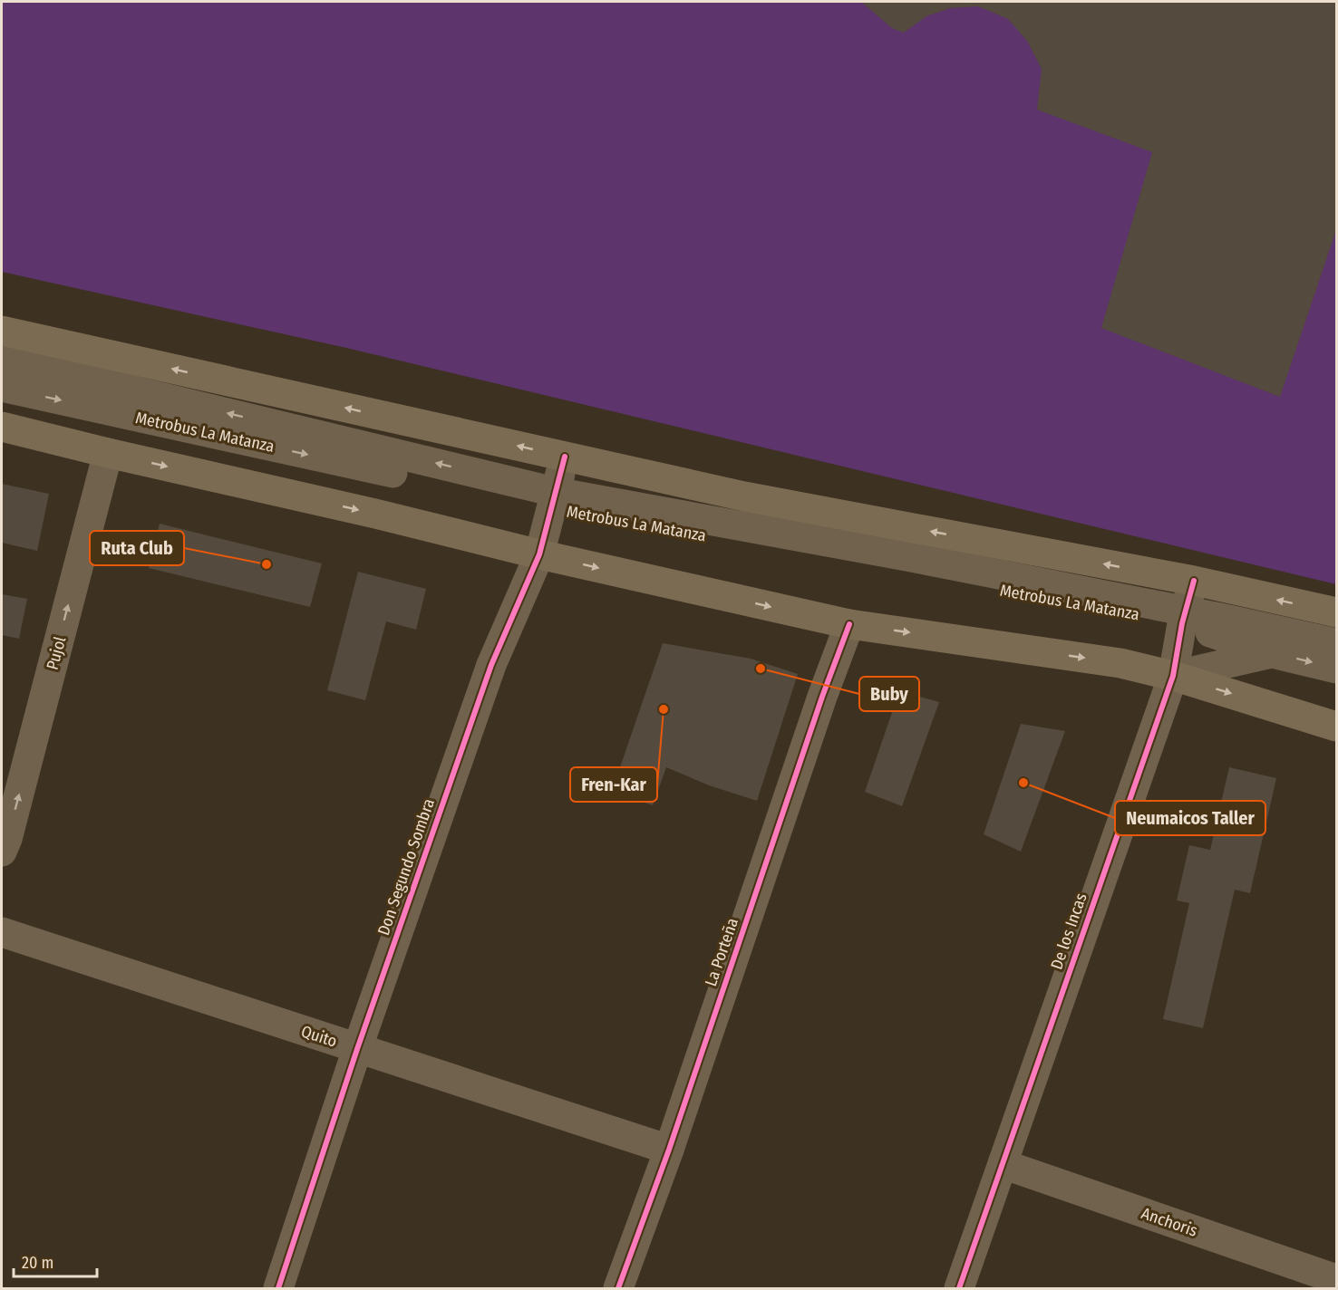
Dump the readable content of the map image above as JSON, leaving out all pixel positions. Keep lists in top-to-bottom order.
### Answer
{
  "streets": {
    "street": [
      "Metrobus La Matanza",
      "Pujol",
      "Don Segundo Sombra",
      "De los Incas",
      "La Porteña",
      "Quito",
      "Anchoris"
    ]
  },
  "crossings": [
    ["Metrobus La Matanza", "Don Segundo Sombra"],
    ["Metrobus La Matanza", "De los Incas"],
    ["Don Segundo Sombra", "Quito"],
    ["De los Incas", "Anchoris"],
    ["La Porteña", "Quito"]
  ],
  "one_way": ["Pujol"],
  "places": [
    "Ruta Club",
    "Buby",
    "Fren-Kar",
    "Neumaicos Taller"
  ],
  "scale_bar": "20 m"
}
